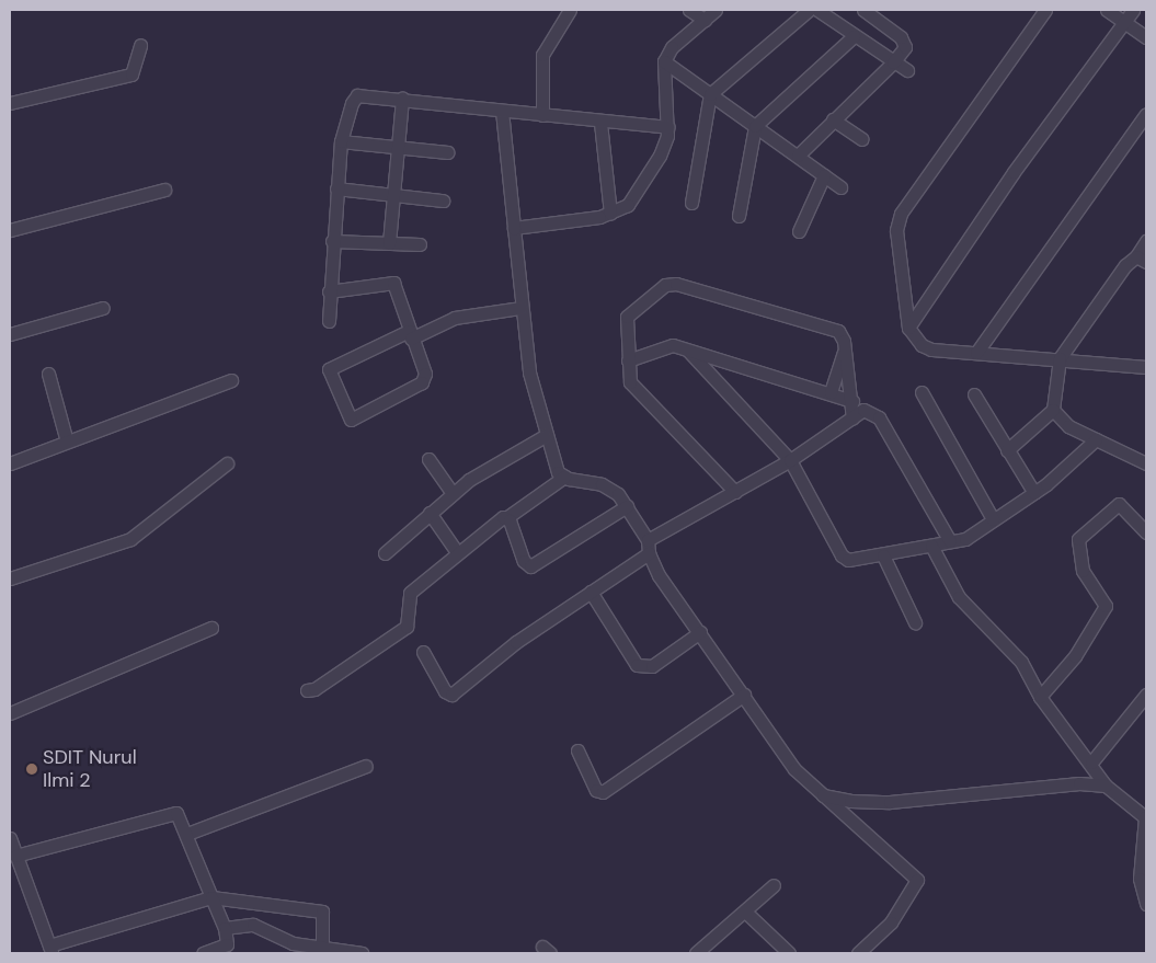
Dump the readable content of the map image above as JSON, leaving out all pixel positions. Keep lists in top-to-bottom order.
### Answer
{
  "places": ["SDIT Nurul Ilmi 2"]
}
